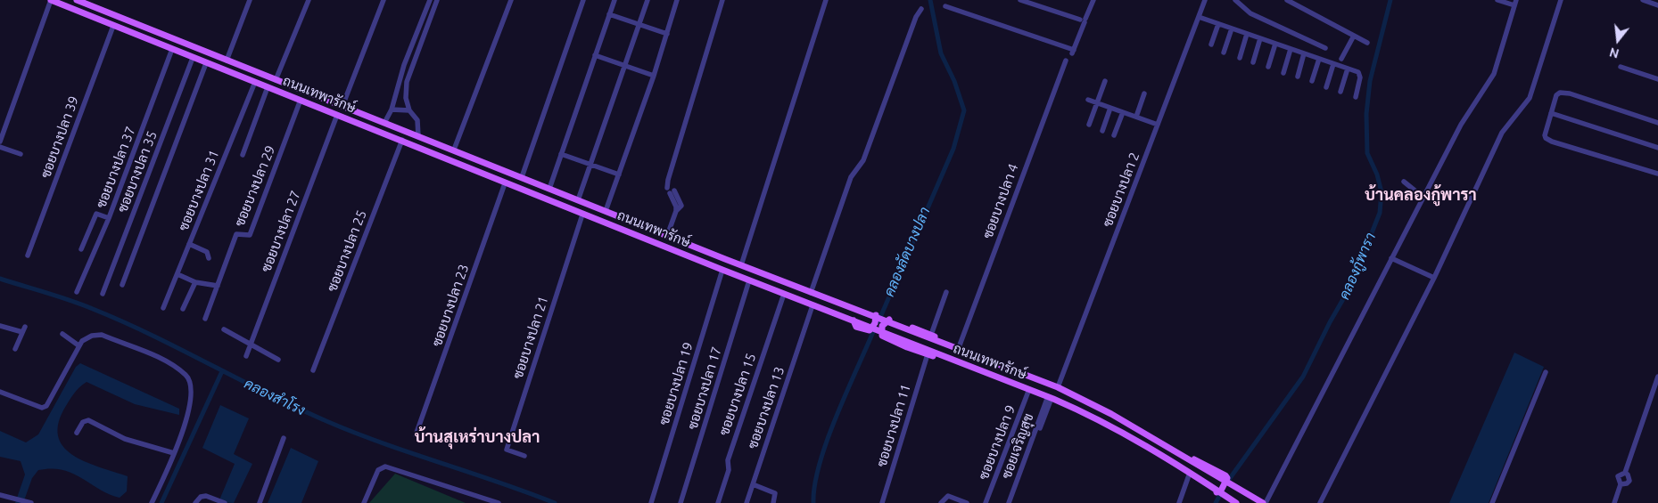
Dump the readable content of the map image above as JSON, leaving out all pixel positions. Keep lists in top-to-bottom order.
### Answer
{
  "streets": {
    "main road": ["ถนนเทพารักษ์"],
    "street": [
      "ซอยบางปลา 39",
      "ซอยบางปลา 37",
      "ซอยบางปลา 35",
      "ซอยบางปลา 29",
      "ซอยบางปลา 2",
      "ซอยบางปลา 31",
      "ซอยบางปลา 4",
      "ซอยบางปลา 27",
      "ซอยบางปลา 25",
      "ซอยบางปลา 23",
      "ซอยบางปลา 21",
      "ซอยบางปลา 19",
      "ซอยบางปลา 17",
      "ซอยบางปลา 15",
      "ซอยบางปลา 13",
      "ซอยบางปลา 11",
      "ซอยบางปลา 9"
    ]
  },
  "crossings": [
    ["ถนนเทพารักษ์", "ซอยบางปลา 39"],
    ["ถนนเทพารักษ์", "ซอยบางปลา 37"],
    ["ถนนเทพารักษ์", "ซอยบางปลา 35"],
    ["ถนนเทพารักษ์", "ซอยบางปลา 29"],
    ["ถนนเทพารักษ์", "ซอยบางปลา 2"],
    ["ถนนเทพารักษ์", "ซอยบางปลา 31"],
    ["ถนนเทพารักษ์", "ซอยบางปลา 4"],
    ["ถนนเทพารักษ์", "ซอยบางปลา 27"],
    ["ถนนเทพารักษ์", "ซอยบางปลา 25"],
    ["ถนนเทพารักษ์", "ซอยบางปลา 23"],
    ["ถนนเทพารักษ์", "ซอยบางปลา 21"],
    ["ถนนเทพารักษ์", "ซอยบางปลา 19"],
    ["ถนนเทพารักษ์", "ซอยบางปลา 17"],
    ["ถนนเทพารักษ์", "ซอยบางปลา 15"],
    ["ถนนเทพารักษ์", "ซอยบางปลา 13"],
    ["ถนนเทพารักษ์", "ซอยบางปลา 9"]
  ],
  "districts": ["บ้านคลองกู้พารา", "บ้านสุเหร่าบางปลา"],
  "water": ["คลองลัดบางปลา", "คลองกู้พารา", "คลองสำโรง"],
  "north": "bottom"
}
